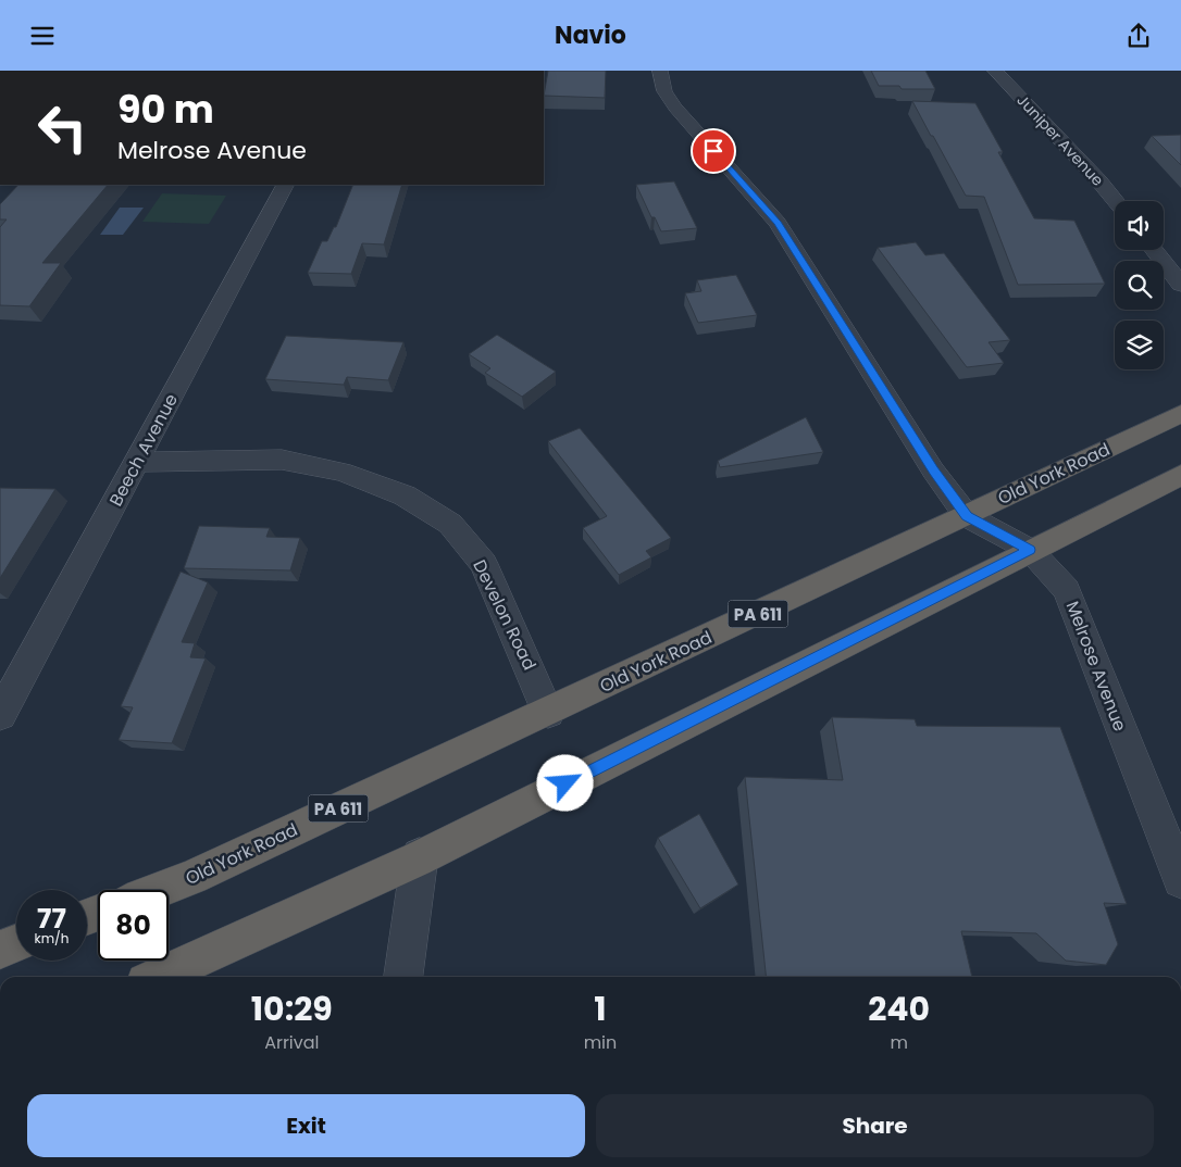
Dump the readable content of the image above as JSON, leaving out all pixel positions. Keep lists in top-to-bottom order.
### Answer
{
  "streets": {
    "highway": ["Old York Road", "PA 611"],
    "street": [
      "Juniper Avenue",
      "Beech Avenue",
      "Develon Road",
      "Melrose Avenue"
    ]
  },
  "crossings": [
    ["Beech Avenue", "Develon Road"],
    ["Old York Road", "Develon Road"],
    ["Old York Road", "Melrose Avenue"]
  ],
  "page": {
    "header": "Navio",
    "turn": ["90 m", "Melrose Avenue"],
    "speed": "77 km/h",
    "limit": "80",
    "eta": [
      "10:29",
      "Arrival",
      "1",
      "min",
      "240",
      "m"
    ],
    "buttons": ["Exit", "Share"]
  }
}
